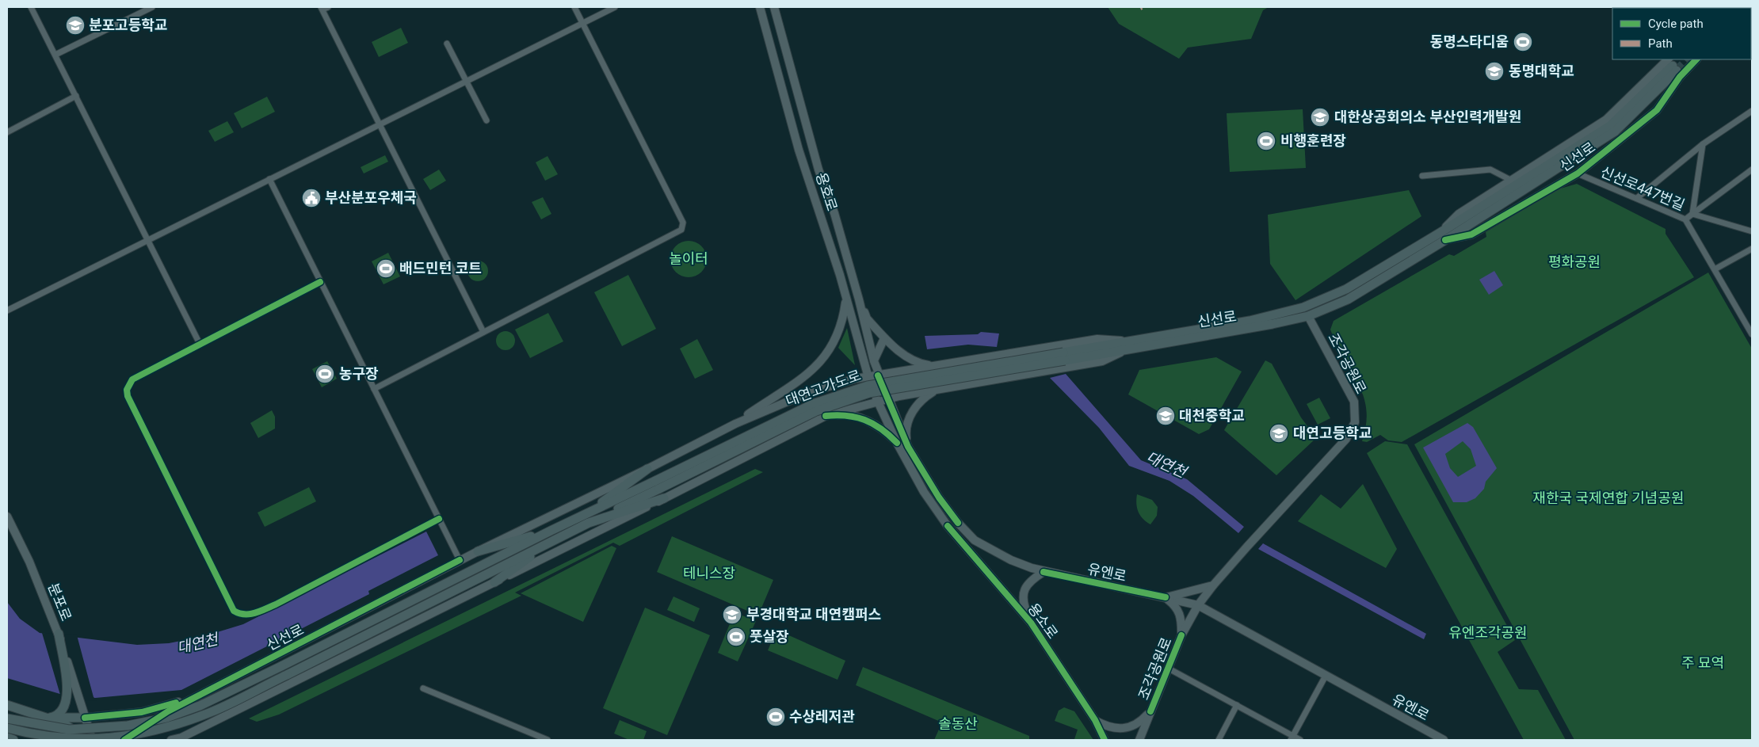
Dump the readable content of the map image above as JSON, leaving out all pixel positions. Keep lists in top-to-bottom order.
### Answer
{
  "streets": {
    "highway": ["신선로", "대연고가도로"],
    "main road": [
      "용호로",
      "조각공원로",
      "유엔로",
      "분포로",
      "용소로"
    ],
    "street": ["신선로447번길"]
  },
  "crossings": [
    ["신선로", "신선로447번길"],
    ["신선로", "조각공원로"],
    ["신선로", "대연고가도로"],
    ["용호로", "용소로"],
    ["조각공원로", "유엔로"]
  ],
  "water": ["대연천"],
  "parks": [
    "놀이터",
    "평화공원",
    "재한국 국제연합 기념공원",
    "테니스장",
    "유엔조각공원",
    "주 묘역",
    "솔동산"
  ],
  "places": {
    "school or university": [
      "분포고등학교",
      "동명대학교",
      "대한상공회의소 부산인력개발원",
      "대천중학교",
      "대연고등학교",
      "부경대학교 대연캠퍼스"
    ],
    "sports": [
      "동명스타디움",
      "비행훈련장",
      "배드민턴 코트",
      "농구장",
      "풋살장",
      "수상레저관"
    ],
    "public building": ["부산분포우체국"]
  },
  "legend": ["Cycle path", "Path"]
}
